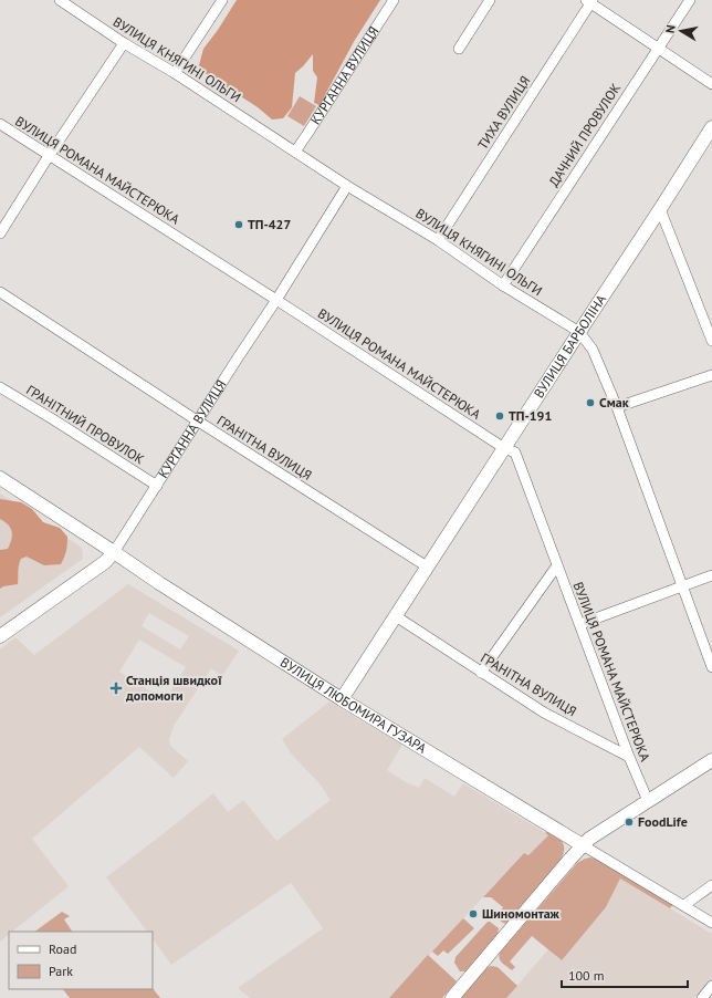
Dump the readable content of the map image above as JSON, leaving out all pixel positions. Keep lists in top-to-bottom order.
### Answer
{
  "streets": {
    "street": [
      "ВУЛИЦЯ КНЯГИНІ ОЛЬГИ",
      "КУРГАННА ВУЛИЦЯ",
      "ТИХА ВУЛИЦЯ",
      "ДАЧНИЙ ПРОВУЛОК",
      "ВУЛИЦЯ РОМАНА МАЙСТЕРЮКА",
      "ВУЛИЦЯ БАРБОЛІНА",
      "ГРАНІТНИЙ ПРОВУЛОК",
      "ГРАНІТНА ВУЛИЦЯ",
      "ВУЛИЦЯ ЛЮБОМИРА ГУЗАРА"
    ]
  },
  "crossings": [
    ["ВУЛИЦЯ КНЯГИНІ ОЛЬГИ", "КУРГАННА ВУЛИЦЯ"],
    ["ВУЛИЦЯ КНЯГИНІ ОЛЬГИ", "ТИХА ВУЛИЦЯ"],
    ["ВУЛИЦЯ КНЯГИНІ ОЛЬГИ", "ДАЧНИЙ ПРОВУЛОК"],
    ["ВУЛИЦЯ КНЯГИНІ ОЛЬГИ", "ВУЛИЦЯ БАРБОЛІНА"],
    ["КУРГАННА ВУЛИЦЯ", "ВУЛИЦЯ РОМАНА МАЙСТЕРЮКА"],
    ["КУРГАННА ВУЛИЦЯ", "ГРАНІТНИЙ ПРОВУЛОК"],
    ["КУРГАННА ВУЛИЦЯ", "ГРАНІТНА ВУЛИЦЯ"],
    ["КУРГАННА ВУЛИЦЯ", "ВУЛИЦЯ ЛЮБОМИРА ГУЗАРА"],
    ["ВУЛИЦЯ РОМАНА МАЙСТЕРЮКА", "ВУЛИЦЯ БАРБОЛІНА"],
    ["ВУЛИЦЯ РОМАНА МАЙСТЕРЮКА", "ГРАНІТНА ВУЛИЦЯ"],
    ["ВУЛИЦЯ БАРБОЛІНА", "ГРАНІТНА ВУЛИЦЯ"],
    ["ВУЛИЦЯ БАРБОЛІНА", "ВУЛИЦЯ ЛЮБОМИРА ГУЗАРА"]
  ],
  "places": {
    "other": [
      "ТП-427",
      "Смак",
      "ТП-191",
      "FoodLife",
      "Шиномонтаж"
    ],
    "health": ["Станція швидкої допомоги"]
  },
  "legend": ["Road", "Park"],
  "scale_bar": "100 m",
  "north": "left"
}
